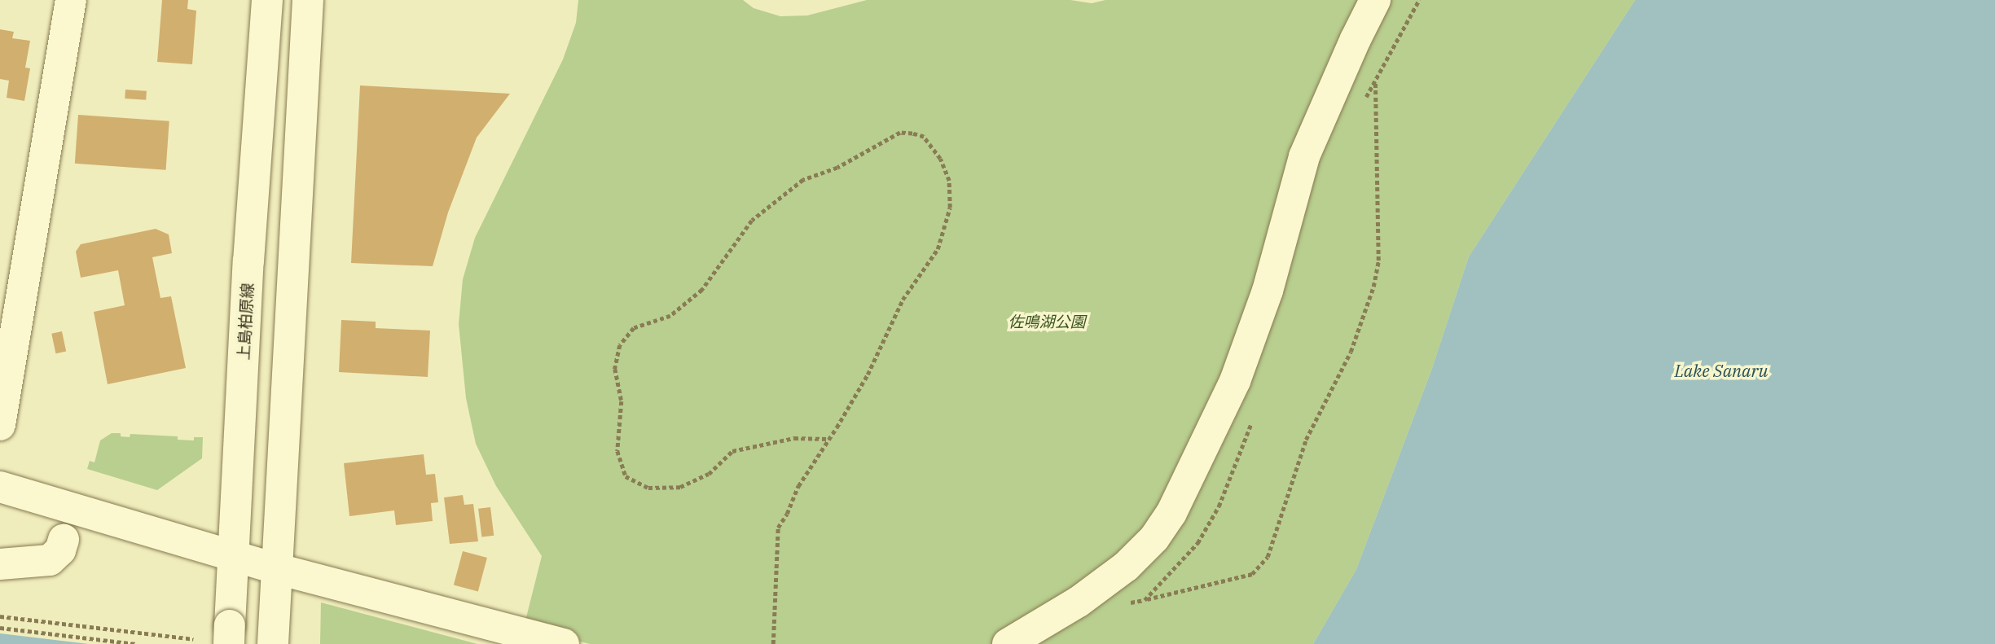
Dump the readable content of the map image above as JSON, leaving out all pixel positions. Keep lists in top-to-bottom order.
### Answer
{
  "streets": {
    "street": ["上島柏原線"]
  },
  "water": ["Lake Sanaru"],
  "parks": ["佐鳴湖公園"]
}
